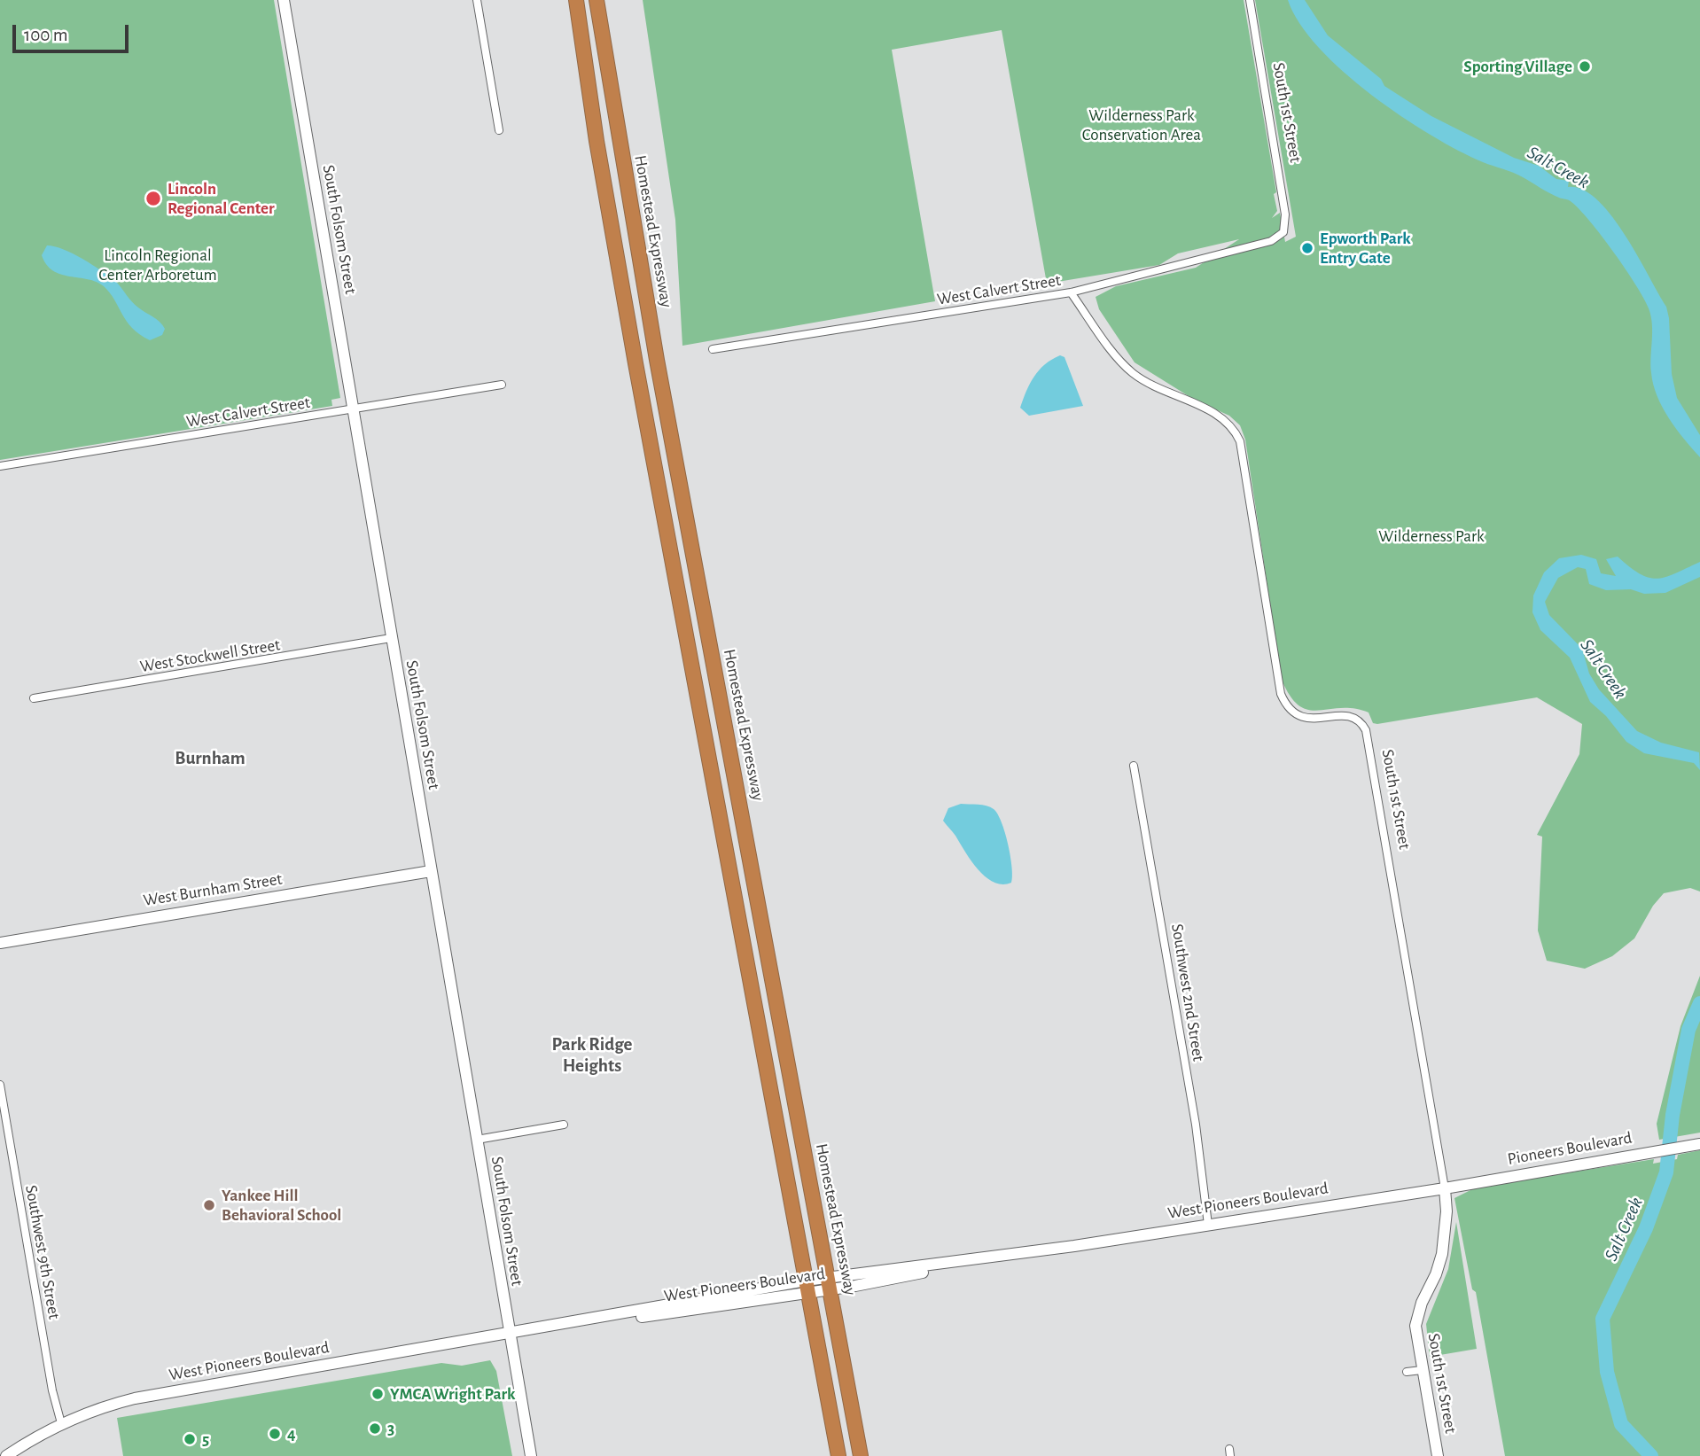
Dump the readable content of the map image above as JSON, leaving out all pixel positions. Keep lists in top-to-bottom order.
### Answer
{
  "streets": {
    "highway": ["Homestead Expressway"],
    "main road": [
      "South 1st Street",
      "South Folsom Street",
      "West Burnham Street",
      "Pioneers Boulevard",
      "West Pioneers Boulevard"
    ],
    "street": [
      "West Calvert Street",
      "West Stockwell Street",
      "Southwest 2nd Street",
      "Southwest 9th Street"
    ]
  },
  "crossings": [
    ["South 1st Street", "West Calvert Street"],
    ["South 1st Street", "Pioneers Boulevard"],
    ["South 1st Street", "West Pioneers Boulevard"],
    ["South Folsom Street", "West Calvert Street"],
    ["South Folsom Street", "West Stockwell Street"],
    ["South Folsom Street", "West Burnham Street"],
    ["South Folsom Street", "West Pioneers Boulevard"],
    ["Homestead Expressway", "West Pioneers Boulevard"],
    ["Southwest 2nd Street", "West Pioneers Boulevard"],
    ["Pioneers Boulevard", "West Pioneers Boulevard"],
    ["West Pioneers Boulevard", "Southwest 9th Street"]
  ],
  "districts": ["Burnham", "Park Ridge Heights"],
  "water": ["Salt Creek"],
  "parks": ["Wilderness Park Conservation Area", "Lincoln Regional Center Arboretum", "Wilderness Park"],
  "places": [
    "Sporting Village",
    "Lincoln Regional Center",
    "Epworth Park Entry Gate",
    "Yankee Hill Behavioral School",
    "YMCA Wright Park",
    "3",
    "4",
    "5"
  ],
  "scale_bar": "100 m"
}
